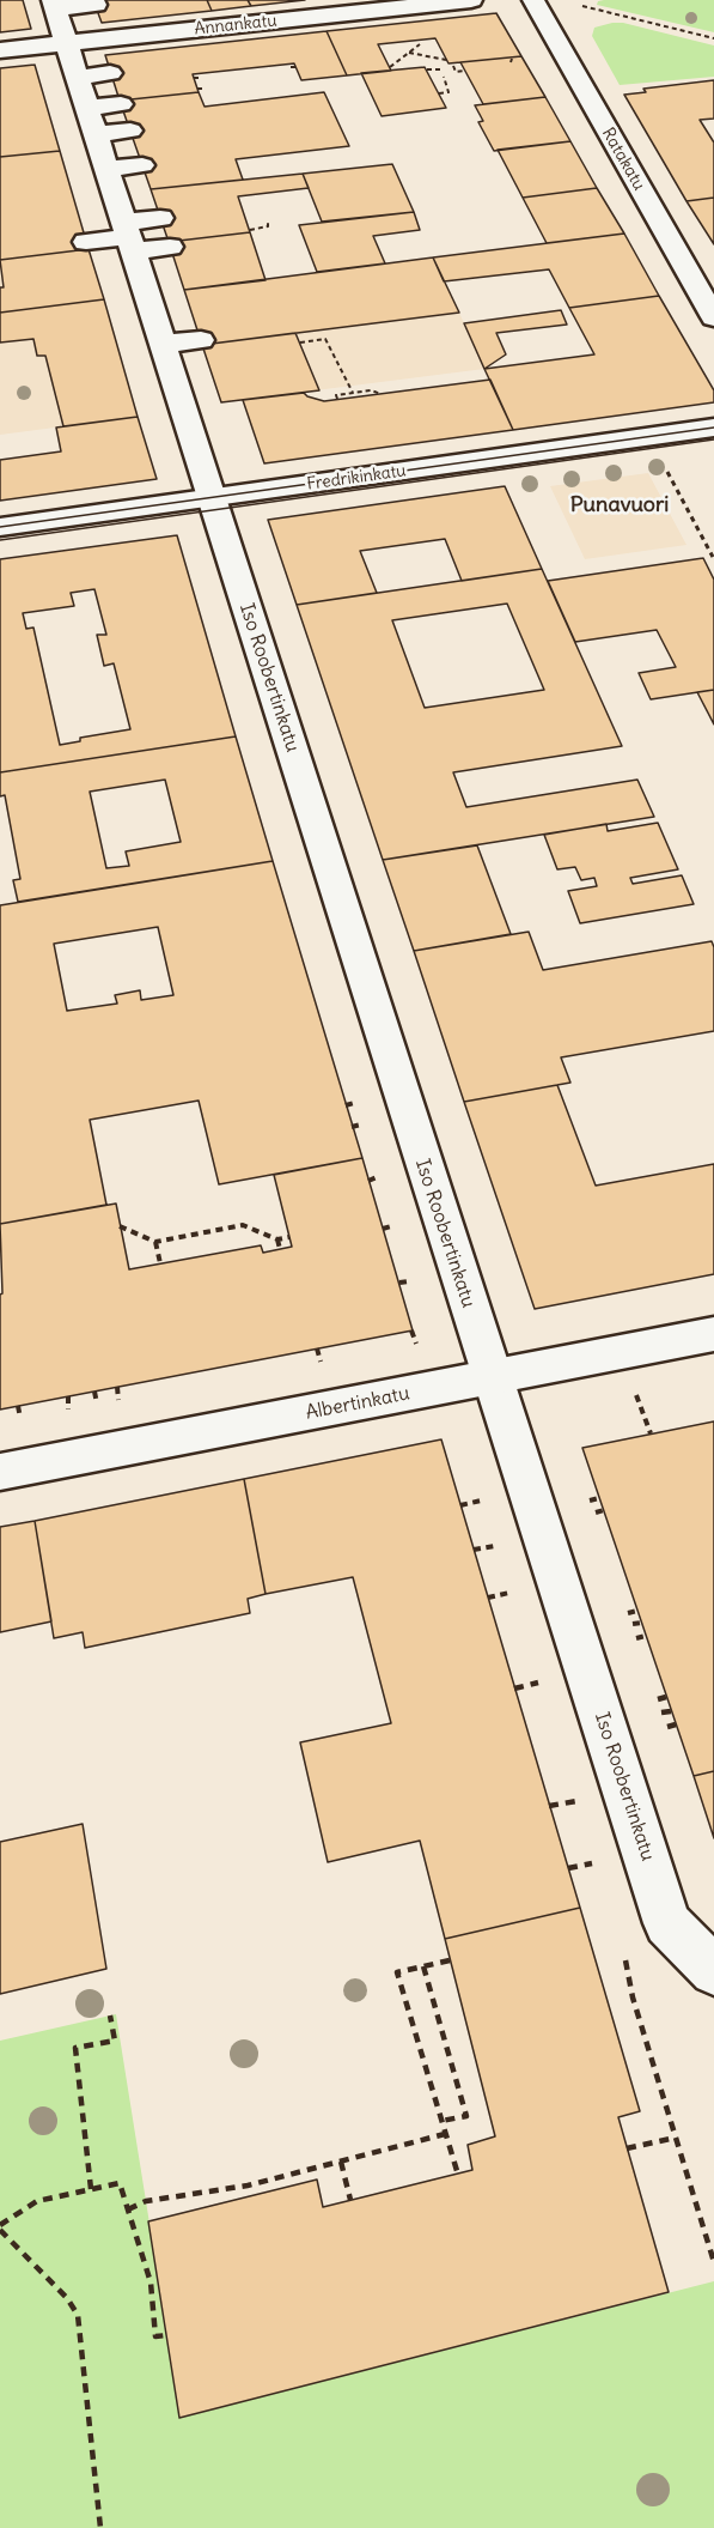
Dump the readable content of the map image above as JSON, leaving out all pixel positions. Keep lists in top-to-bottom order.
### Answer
{
  "streets": {
    "street": [
      "Annankatu",
      "Ratakatu",
      "Fredrikinkatu",
      "Iso Roobertinkatu",
      "Albertinkatu"
    ]
  },
  "crossings": [
    ["Annankatu", "Iso Roobertinkatu"],
    ["Fredrikinkatu", "Iso Roobertinkatu"],
    ["Iso Roobertinkatu", "Albertinkatu"]
  ],
  "districts": ["Punavuori"]
}
